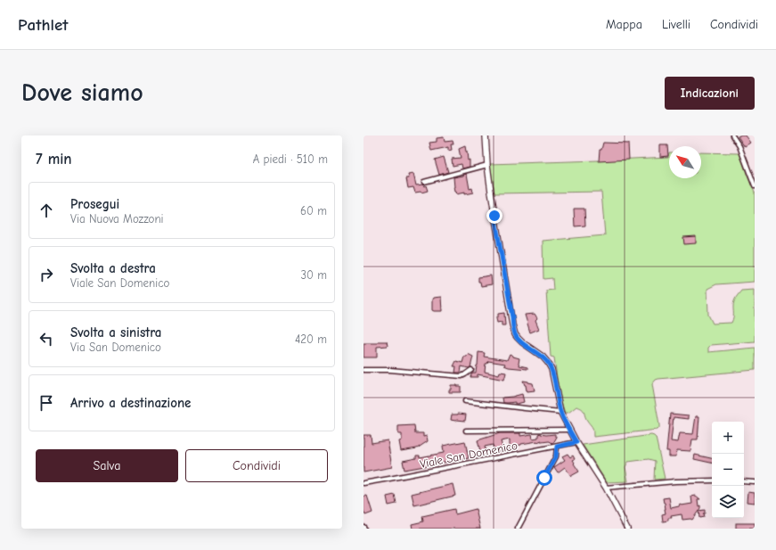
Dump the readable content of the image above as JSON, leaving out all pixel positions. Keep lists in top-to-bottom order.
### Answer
{
  "streets": {
    "street": ["Viale San Domenico"]
  },
  "north": "top left",
  "page": {
    "header": "Pathlet",
    "nav": ["Mappa", "Livelli", "Condividi"],
    "buttons": [
      "Indicazioni",
      ["Salva", "Condividi"]
    ],
    "title": "Dove siamo",
    "heading": ["7 min", "A piedi · 510 m"],
    "list": [
      ["Prosegui", "Via Nuova Mozzoni", "60 m"],
      ["Svolta a destra", "Viale San Domenico", "30 m"],
      ["Svolta a sinistra", "Via San Domenico", "420 m"],
      "Arrivo a destinazione"
    ],
    "map_buttons": ["+", "−"]
  }
}
